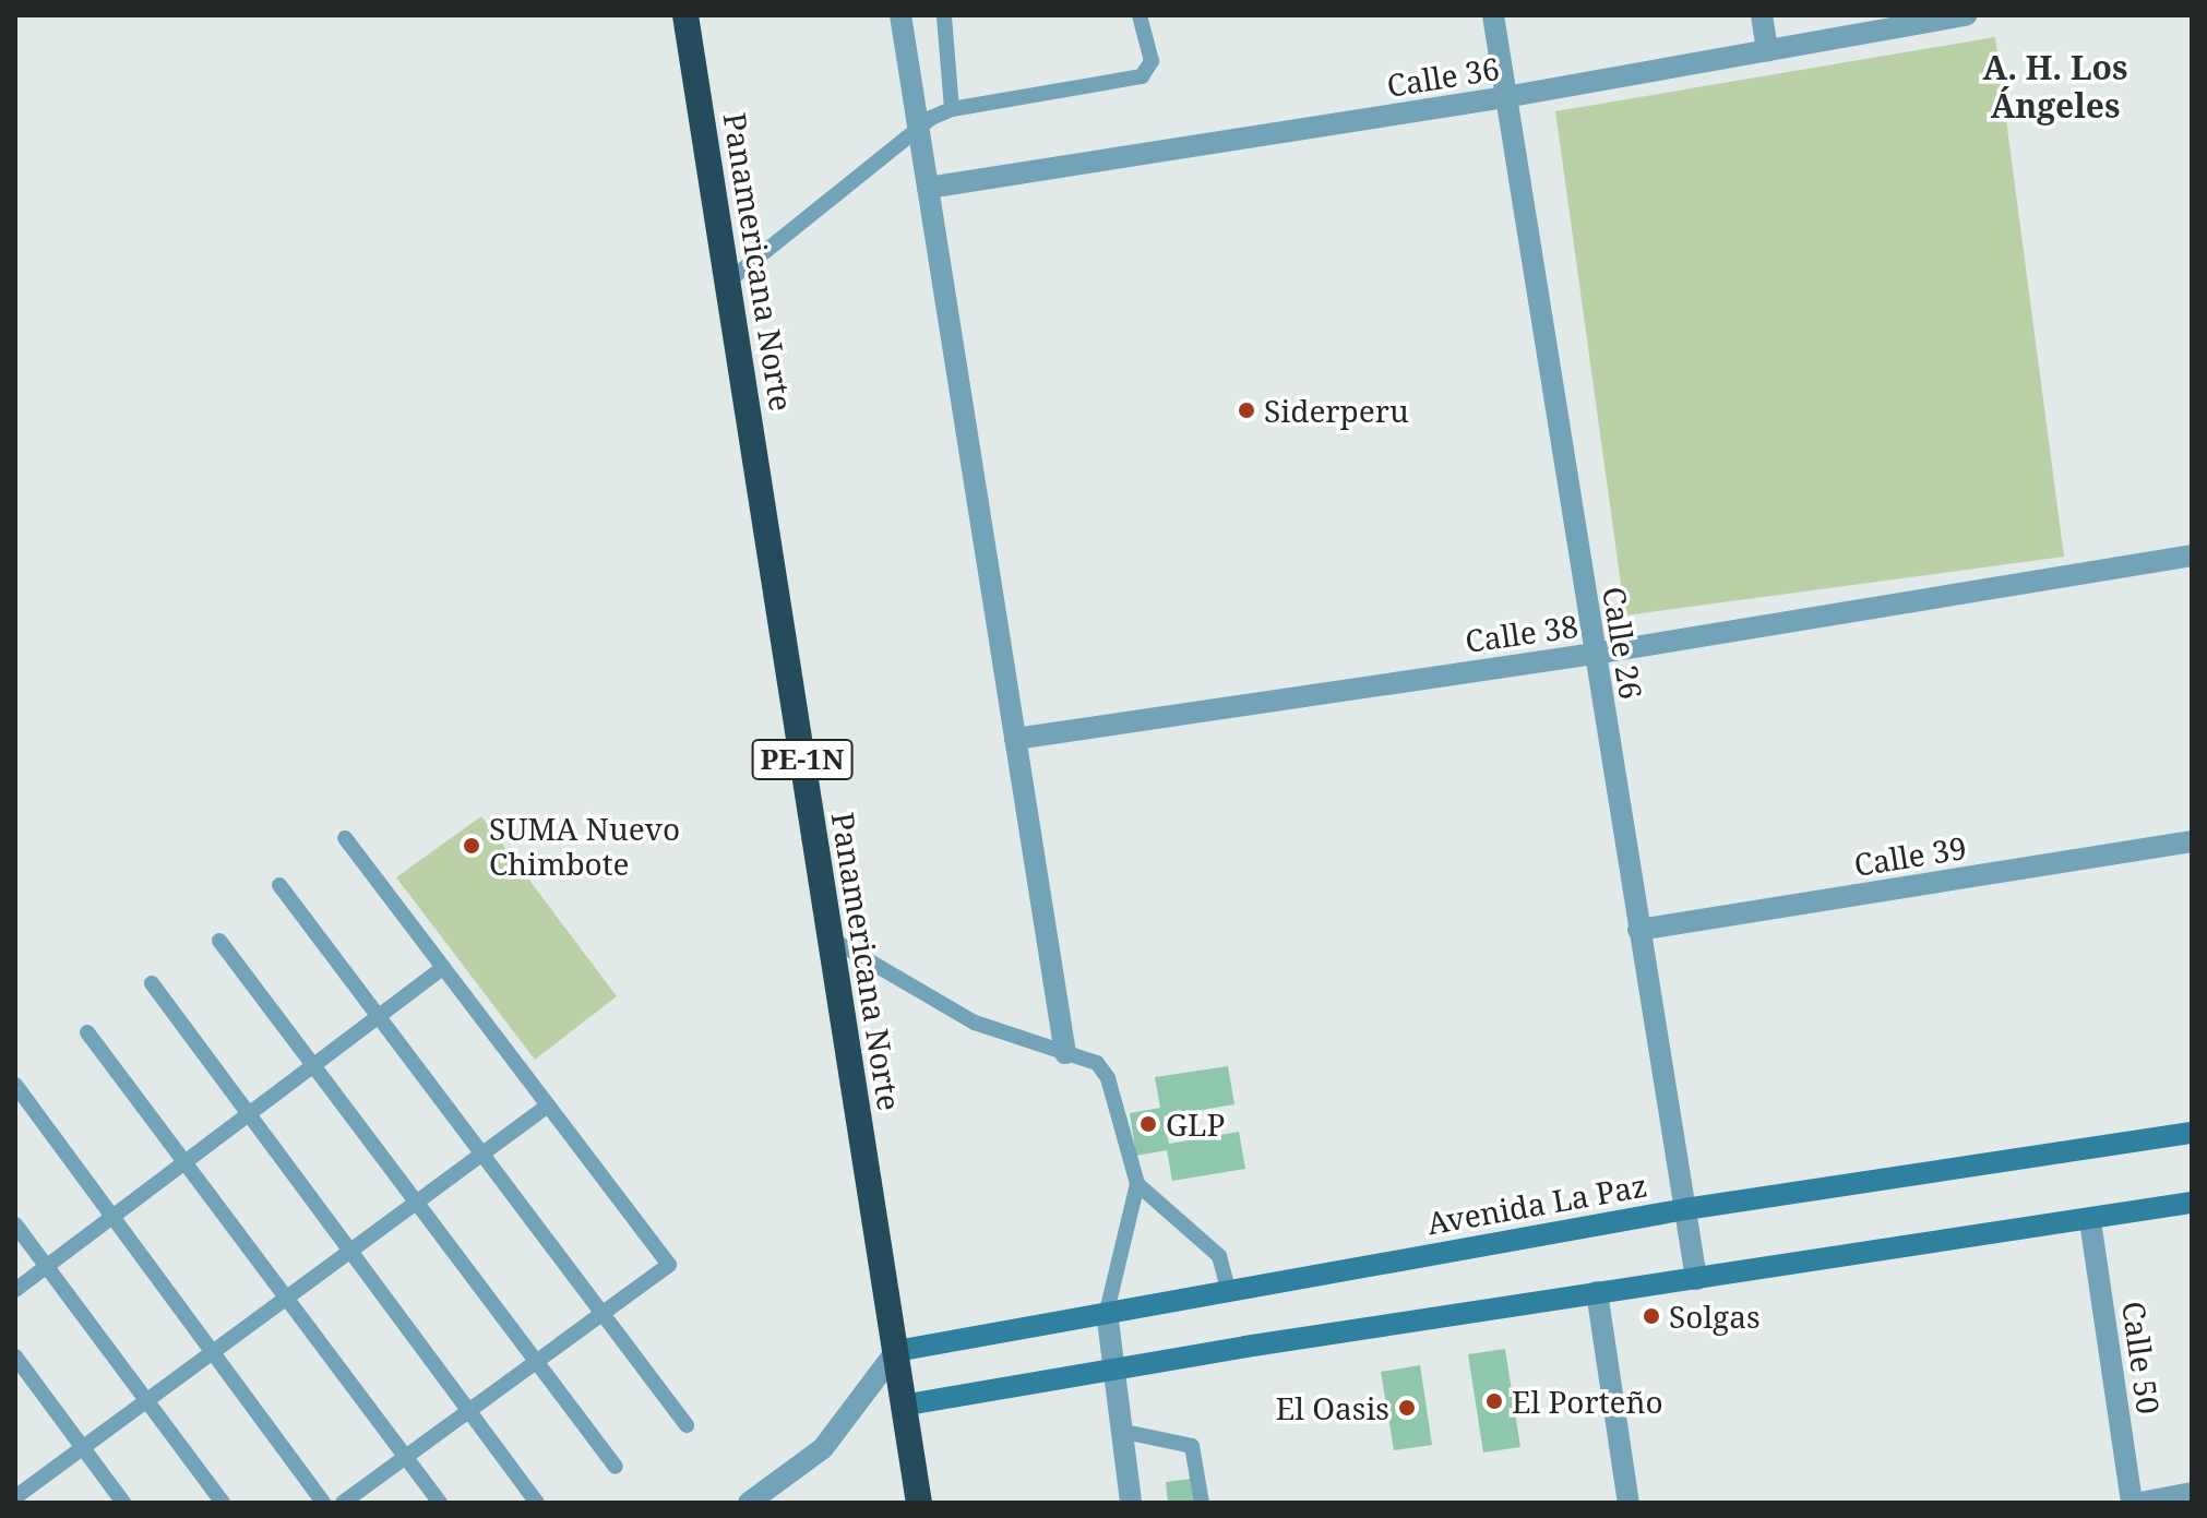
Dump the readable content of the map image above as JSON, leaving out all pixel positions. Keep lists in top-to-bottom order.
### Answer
{
  "streets": {
    "highway": ["Panamericana Norte", "PE-1N"],
    "street": [
      "Calle 36",
      "Calle 38",
      "Calle 26",
      "Calle 39",
      "Avenida La Paz",
      "Calle 50"
    ]
  },
  "crossings": [
    ["Calle 36", "Calle 26"],
    ["Panamericana Norte", "Avenida La Paz"],
    ["Calle 38", "Calle 26"],
    ["Calle 26", "Calle 39"],
    ["Calle 26", "Avenida La Paz"]
  ],
  "districts": ["A. H. Los Ángeles"],
  "places": [
    "Siderperu",
    "SUMA Nuevo Chimbote",
    "GLP",
    "Solgas",
    "El Porteño",
    "El Oasis"
  ]
}
